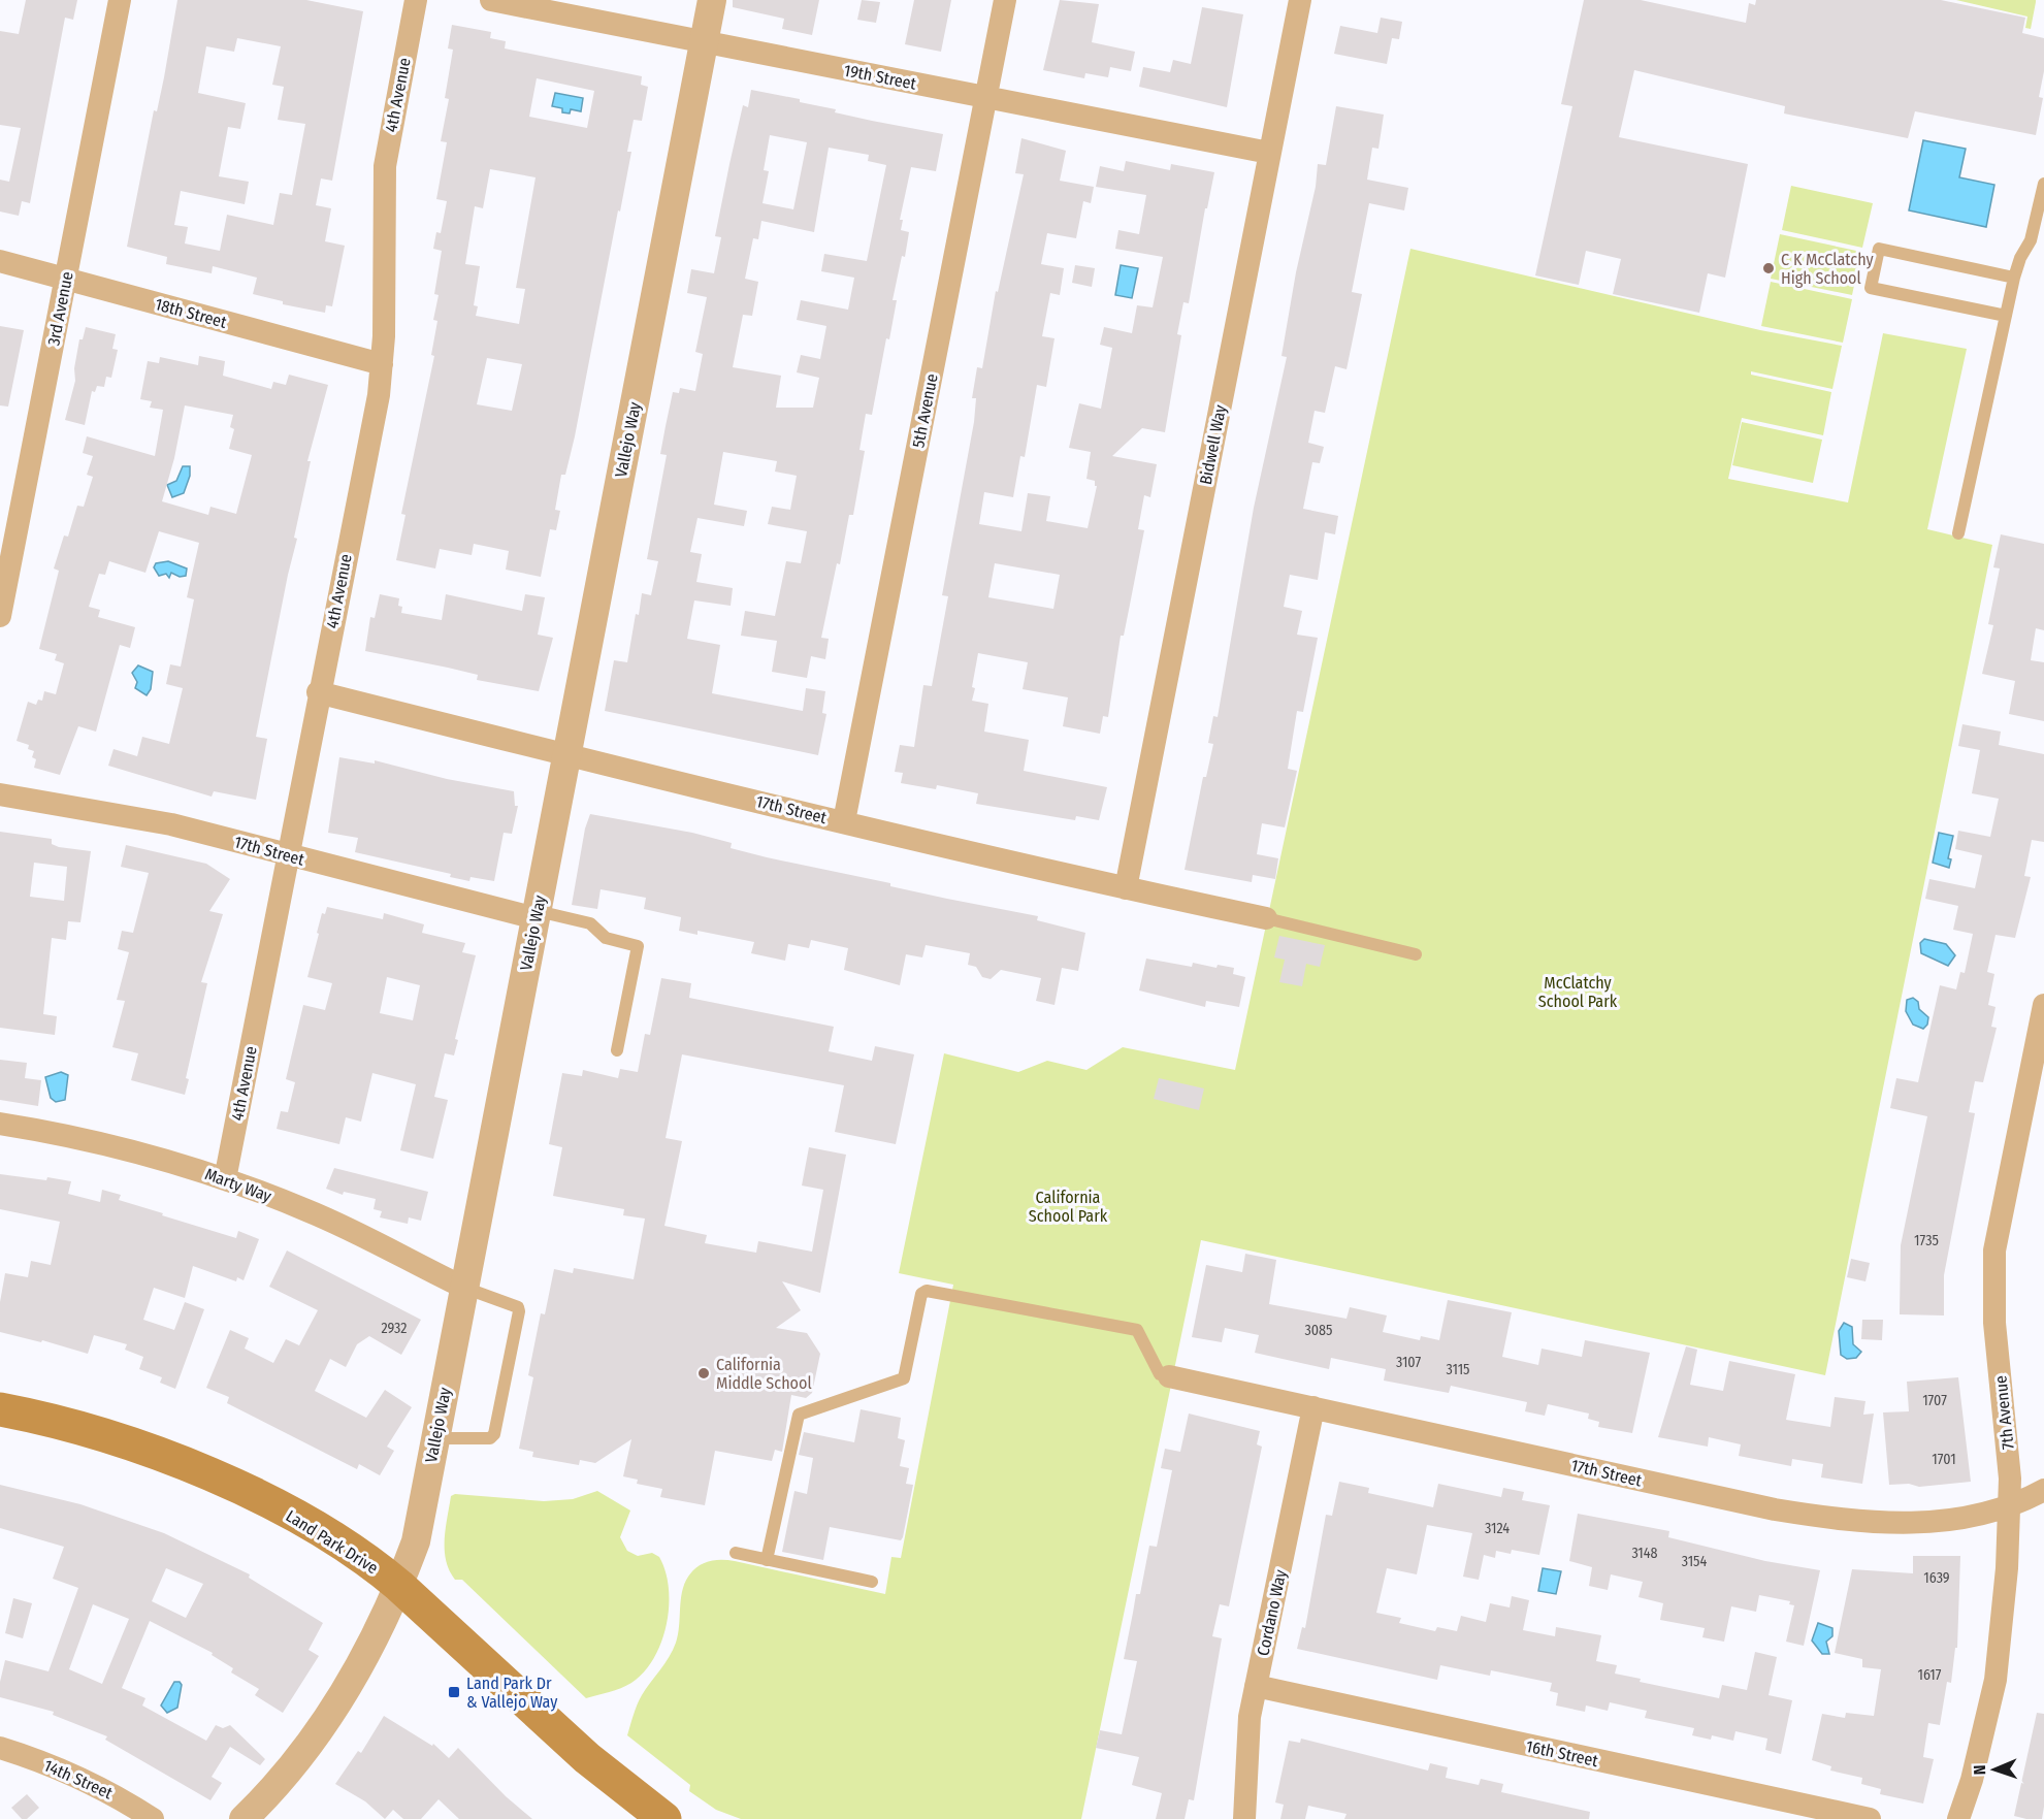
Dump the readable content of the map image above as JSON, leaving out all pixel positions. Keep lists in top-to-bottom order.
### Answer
{
  "streets": {
    "main road": ["Land Park Drive"],
    "street": [
      "19th Street",
      "4th Avenue",
      "3rd Avenue",
      "18th Street",
      "5th Avenue",
      "Vallejo Way",
      "Bidwell Way",
      "17th Street",
      "Marty Way",
      "7th Avenue",
      "Cordano Way",
      "16th Street",
      "14th Street"
    ]
  },
  "crossings": [
    ["19th Street", "5th Avenue"],
    ["19th Street", "Vallejo Way"],
    ["19th Street", "Bidwell Way"],
    ["4th Avenue", "18th Street"],
    ["4th Avenue", "17th Street"],
    ["4th Avenue", "Marty Way"],
    ["3rd Avenue", "18th Street"],
    ["5th Avenue", "17th Street"],
    ["Vallejo Way", "17th Street"],
    ["Vallejo Way", "Marty Way"],
    ["Vallejo Way", "Land Park Drive"],
    ["Bidwell Way", "17th Street"],
    ["17th Street", "7th Avenue"],
    ["17th Street", "Cordano Way"],
    ["Cordano Way", "16th Street"]
  ],
  "parks": ["McClatchy School Park", "California School Park"],
  "places": {
    "other": ["C K McClatchy High School", "California Middle School"],
    "transit": ["Land Park Dr & Vallejo Way"]
  },
  "house_numbers": [
    "1735",
    "2932",
    "3085",
    "3107",
    "3115",
    "1707",
    "1701",
    "3124",
    "3148",
    "3154",
    "1639",
    "1617"
  ],
  "north": "left"
}
